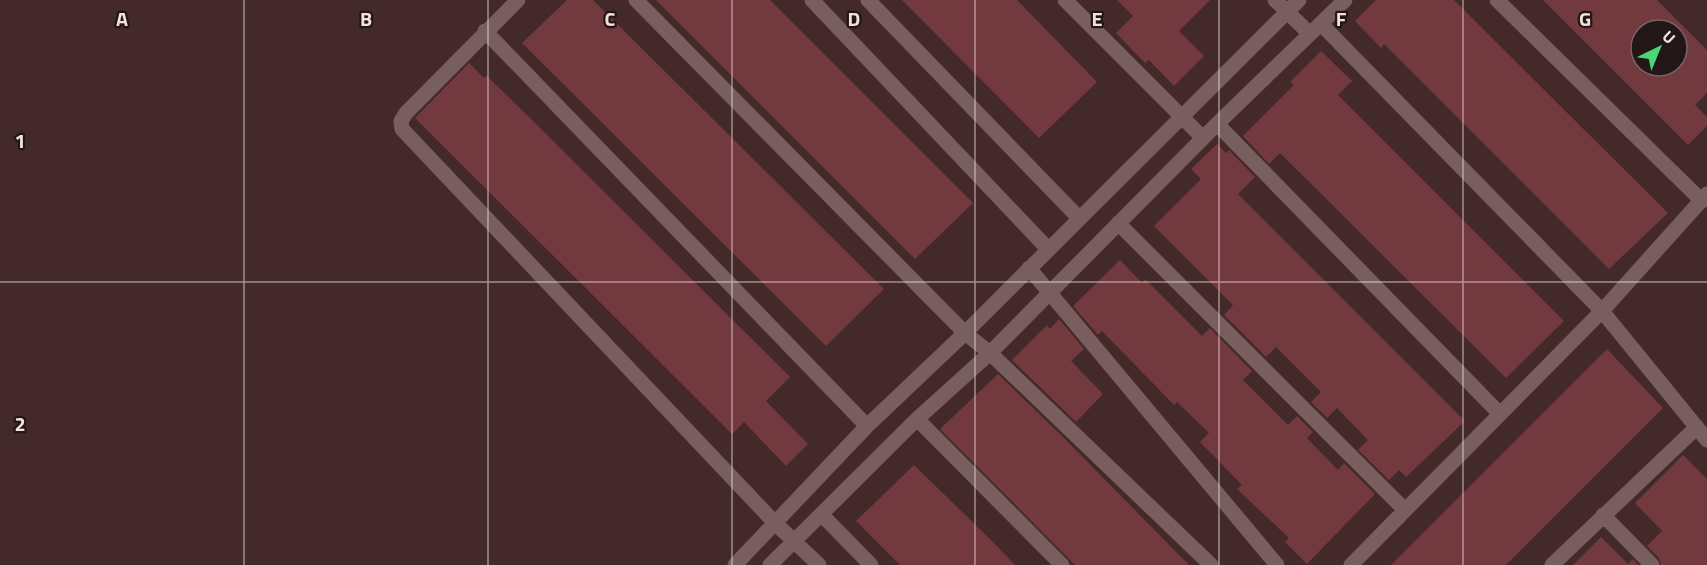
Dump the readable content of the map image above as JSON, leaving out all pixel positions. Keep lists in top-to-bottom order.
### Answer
{
  "north": "top right",
  "grid": {
    "columns": [
      "A",
      "B",
      "C",
      "D",
      "E",
      "F",
      "G"
    ],
    "rows": ["1", "2"]
  }
}
